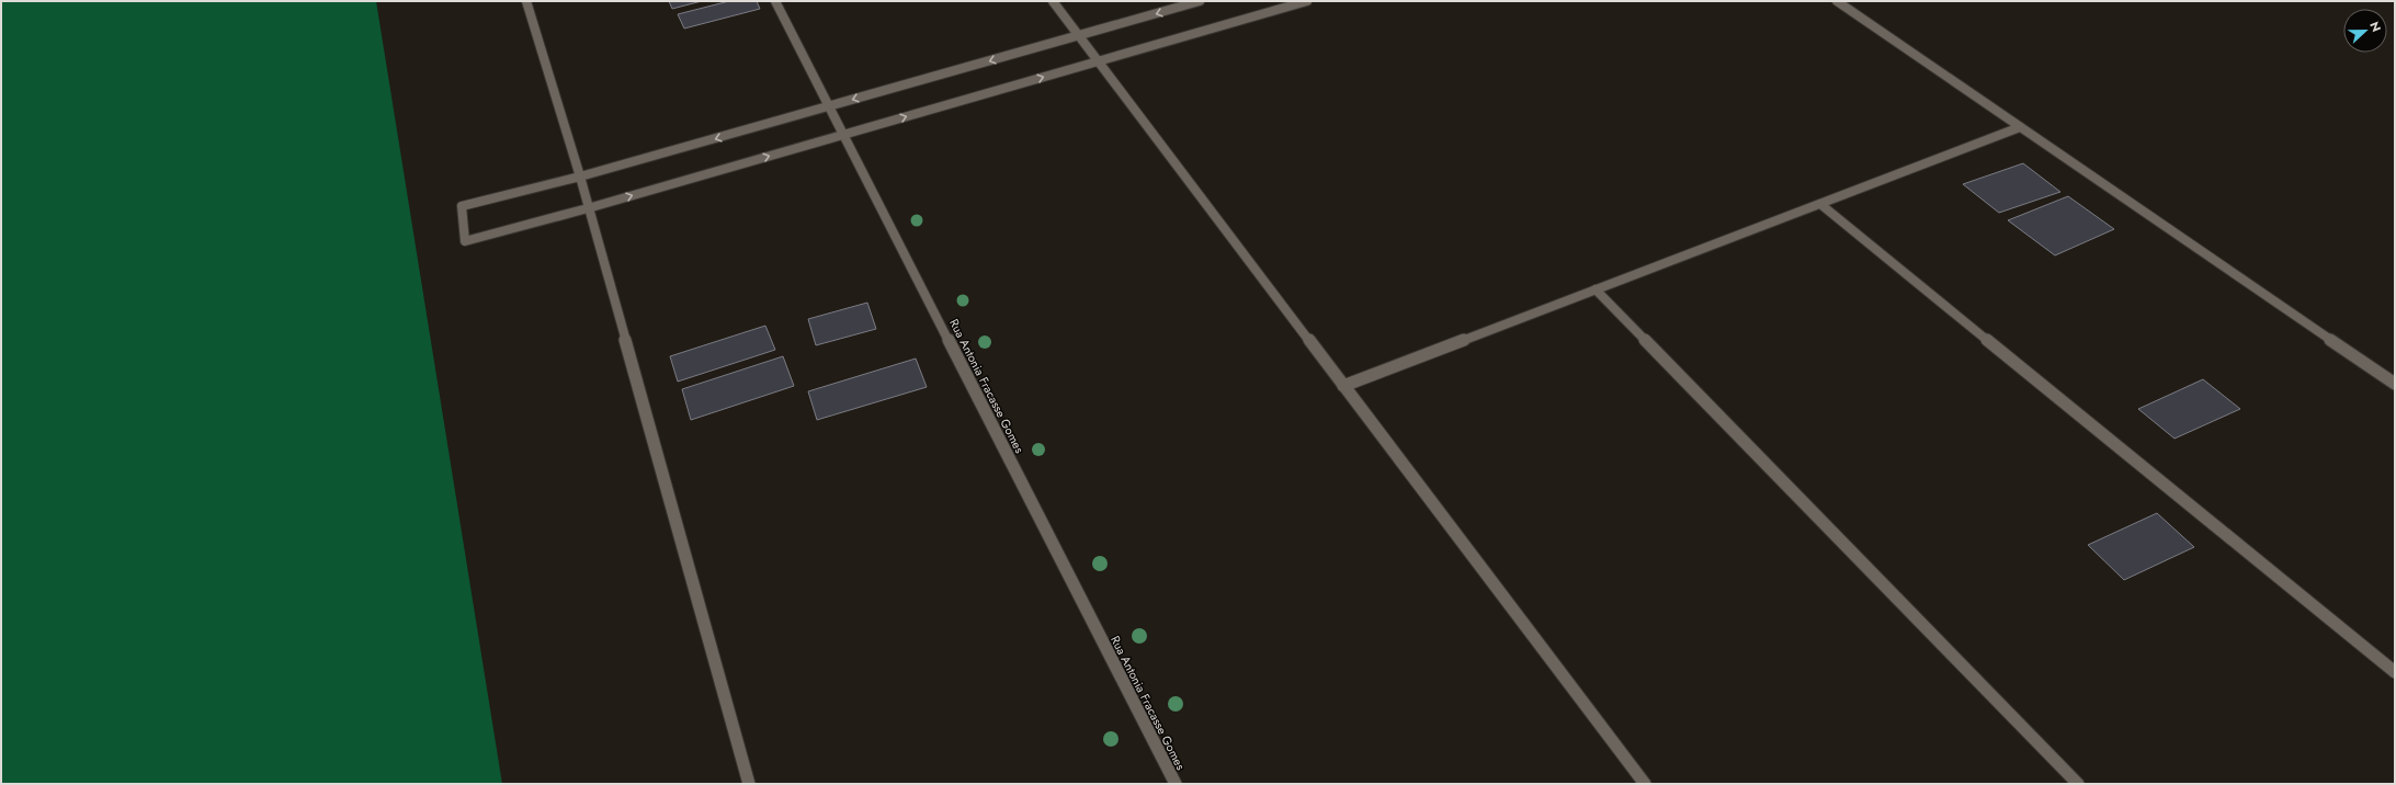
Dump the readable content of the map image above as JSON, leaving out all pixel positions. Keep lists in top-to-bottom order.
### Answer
{
  "streets": {
    "street": ["Rua Antonia Fracasse Gomes"]
  },
  "north": "right"
}
